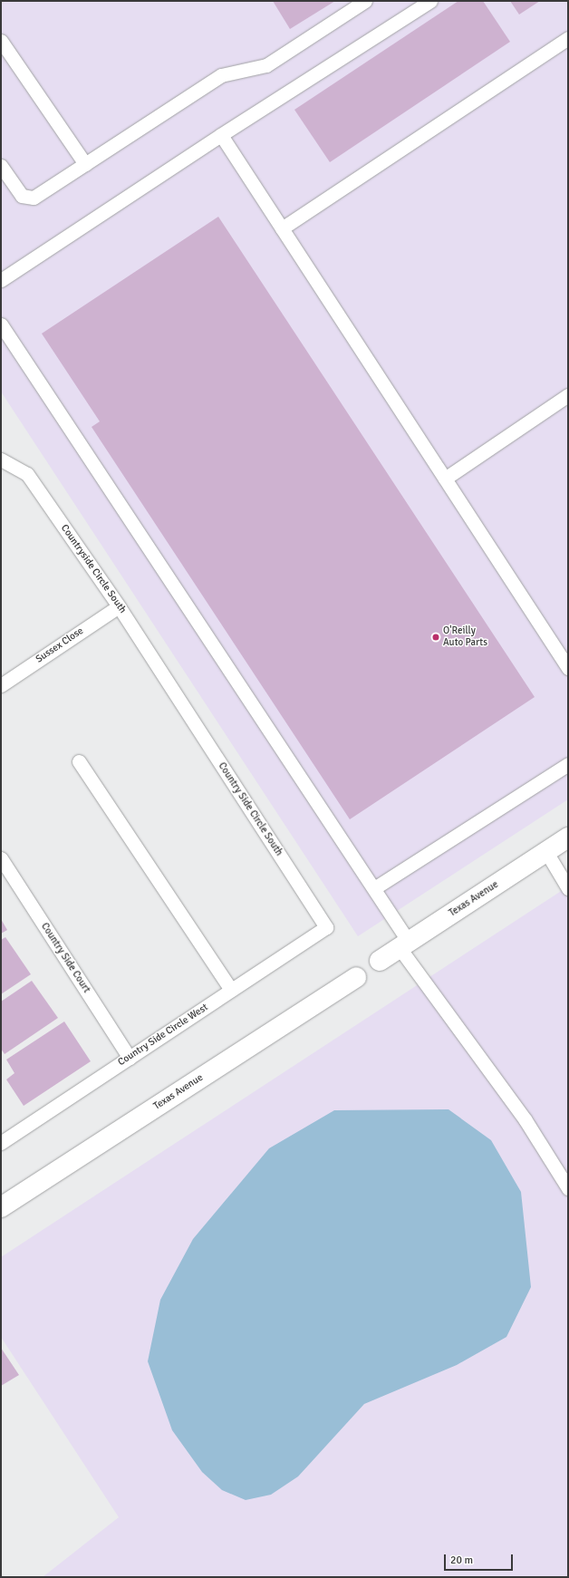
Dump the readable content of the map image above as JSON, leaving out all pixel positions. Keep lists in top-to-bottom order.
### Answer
{
  "streets": {
    "street": ["Texas Avenue"],
    "lane": [
      "Countryside Circle South",
      "Sussex Close",
      "Country Side Circle South",
      "Country Side Court",
      "Country Side Circle West"
    ]
  },
  "crossings": [
    ["Countryside Circle South", "Sussex Close"],
    ["Countryside Circle South", "Country Side Circle South"],
    ["Country Side Circle South", "Country Side Circle West"],
    ["Country Side Court", "Country Side Circle West"]
  ],
  "places": ["O'Reilly Auto Parts"],
  "scale_bar": "20 m"
}
